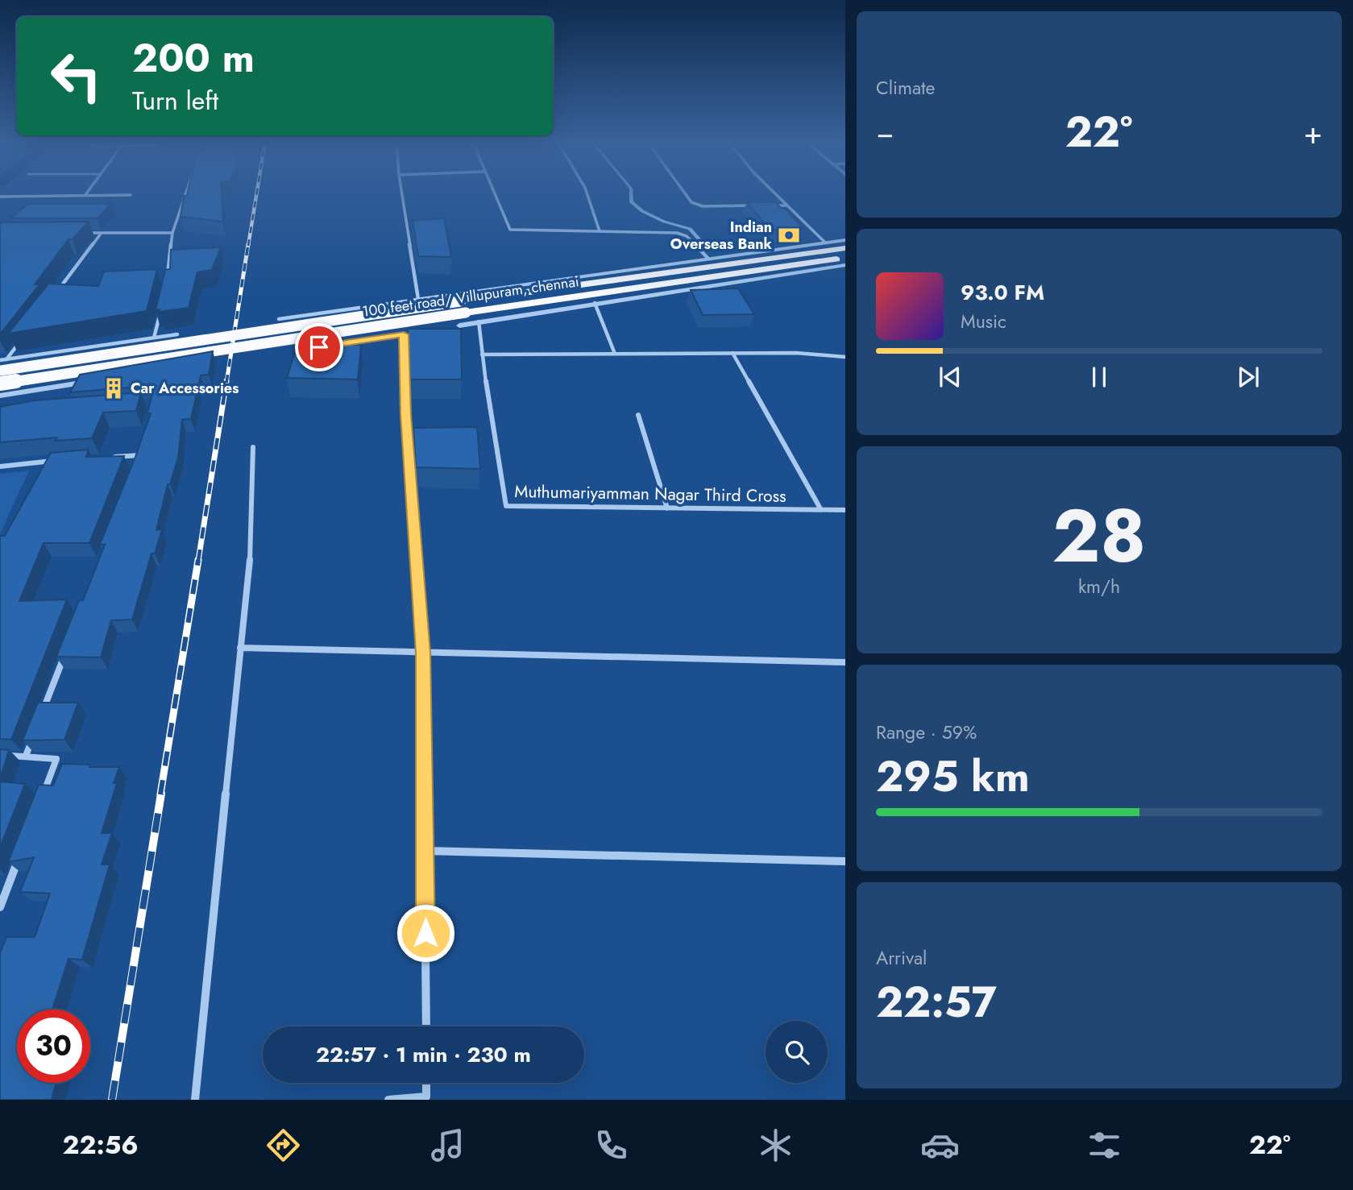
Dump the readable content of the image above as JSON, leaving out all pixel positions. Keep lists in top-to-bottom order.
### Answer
{
  "streets": {
    "highway": ["100 feet road/ Villupuram, chennai"],
    "street": ["Muthumariyamman Nagar Third Cross"]
  },
  "places": {
    "bank": ["Indian Overseas Bank"],
    "building": ["Car Accessories"]
  },
  "page": {
    "tile": [
      "Climate",
      ["28", "km/h"],
      ["Range · 59%", "295 km"],
      ["Arrival", "22:57"]
    ],
    "turn": ["200 m", "Turn left"],
    "heat": ["−", "22°", "+"],
    "song": ["93.0 FM", "Music"],
    "limit": "30",
    "trip": "22:57 · 1 min · 230 m",
    "tabs": ["22:56", "22°"]
  }
}
